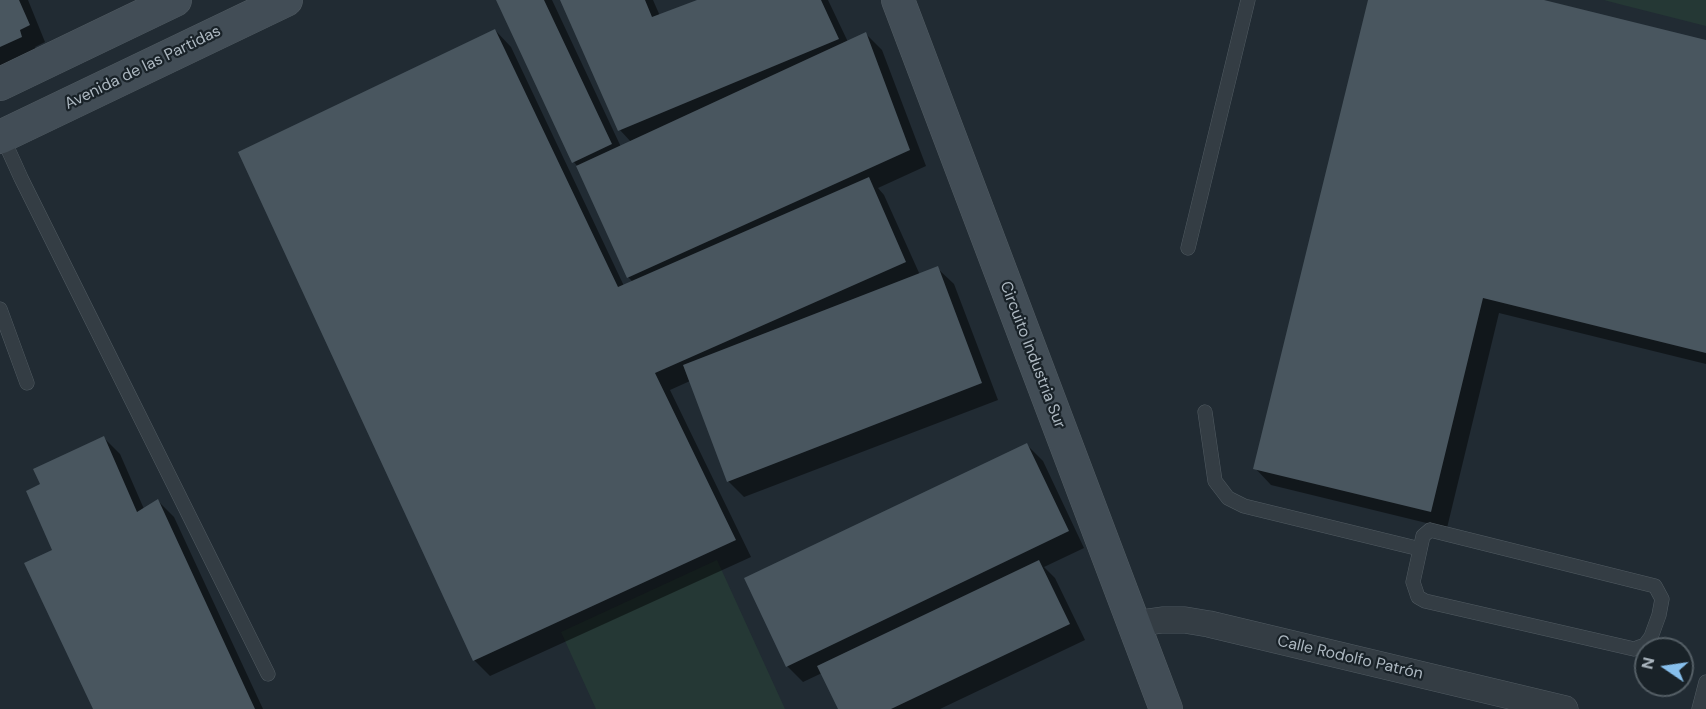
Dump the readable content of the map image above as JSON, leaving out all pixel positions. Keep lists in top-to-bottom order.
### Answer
{
  "streets": {
    "main road": ["Avenida de las Partidas", "Circuito Industria Sur"],
    "street": ["Calle Rodolfo Patrón"]
  },
  "crossings": [
    ["Circuito Industria Sur", "Calle Rodolfo Patrón"]
  ],
  "north": "left"
}
